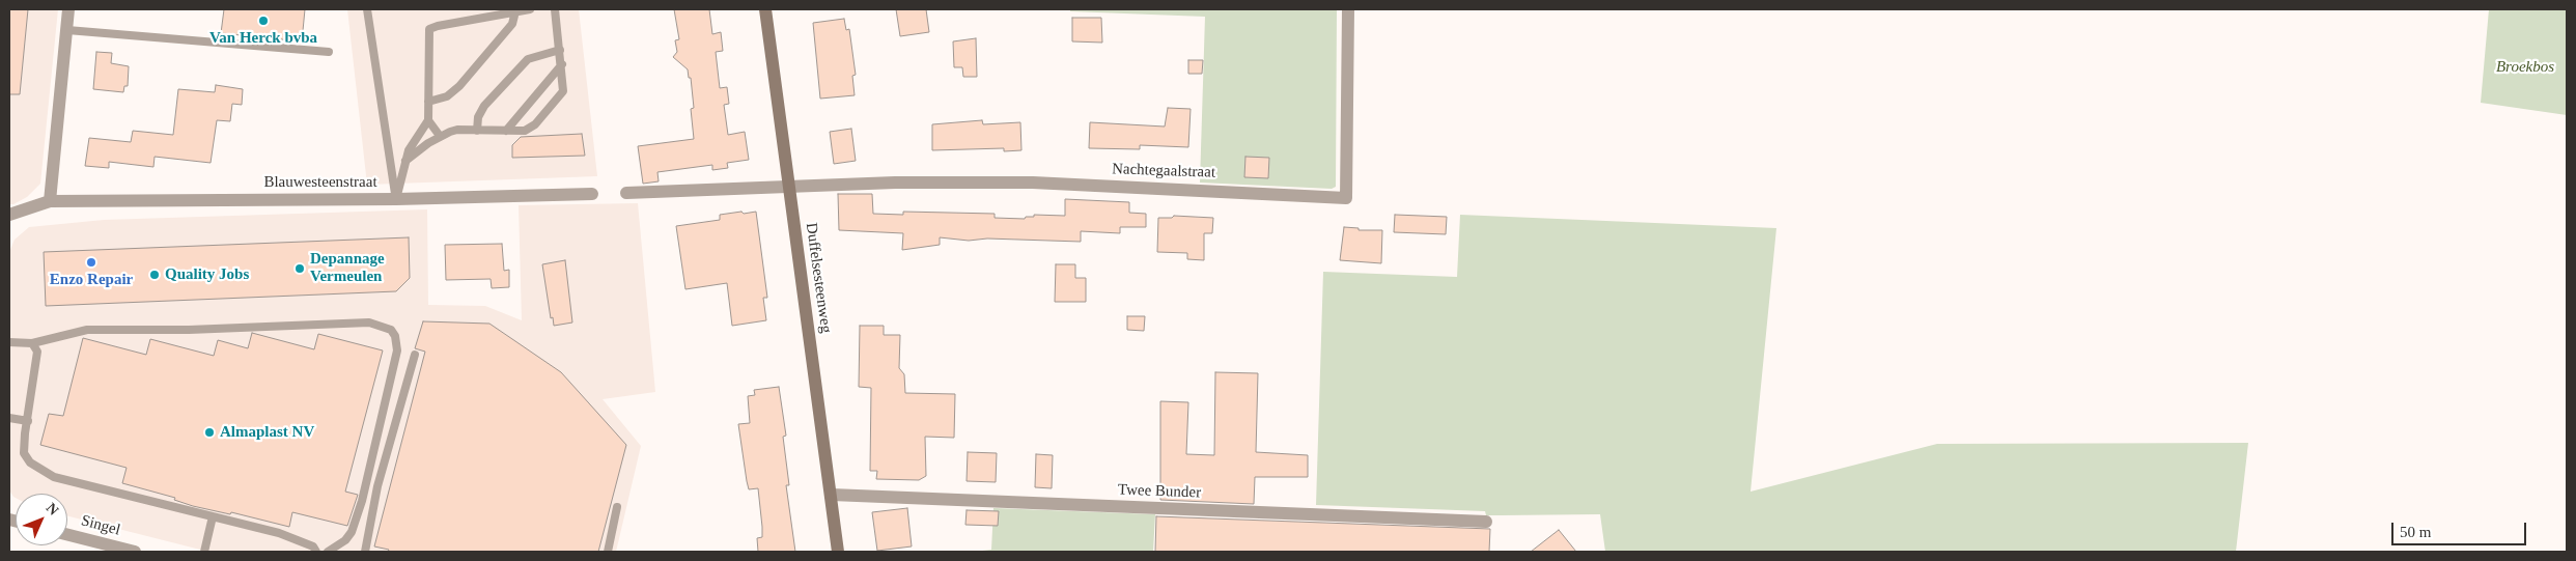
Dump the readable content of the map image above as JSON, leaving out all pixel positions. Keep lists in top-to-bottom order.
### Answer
{
  "streets": {
    "street": [
      "Nachtegaalstraat",
      "Blauwesteenstraat",
      "Duffelsesteenweg",
      "Twee Bunder",
      "Singel"
    ]
  },
  "crossings": [
    ["Nachtegaalstraat", "Duffelsesteenweg"],
    ["Duffelsesteenweg", "Twee Bunder"]
  ],
  "parks": ["Broekbos"],
  "places": [
    "Van Herck bvba",
    "Enzo Repair",
    "Depannage Vermeulen",
    "Quality Jobs",
    "Almaplast NV"
  ],
  "scale_bar": "50 m",
  "north": "top right"
}
